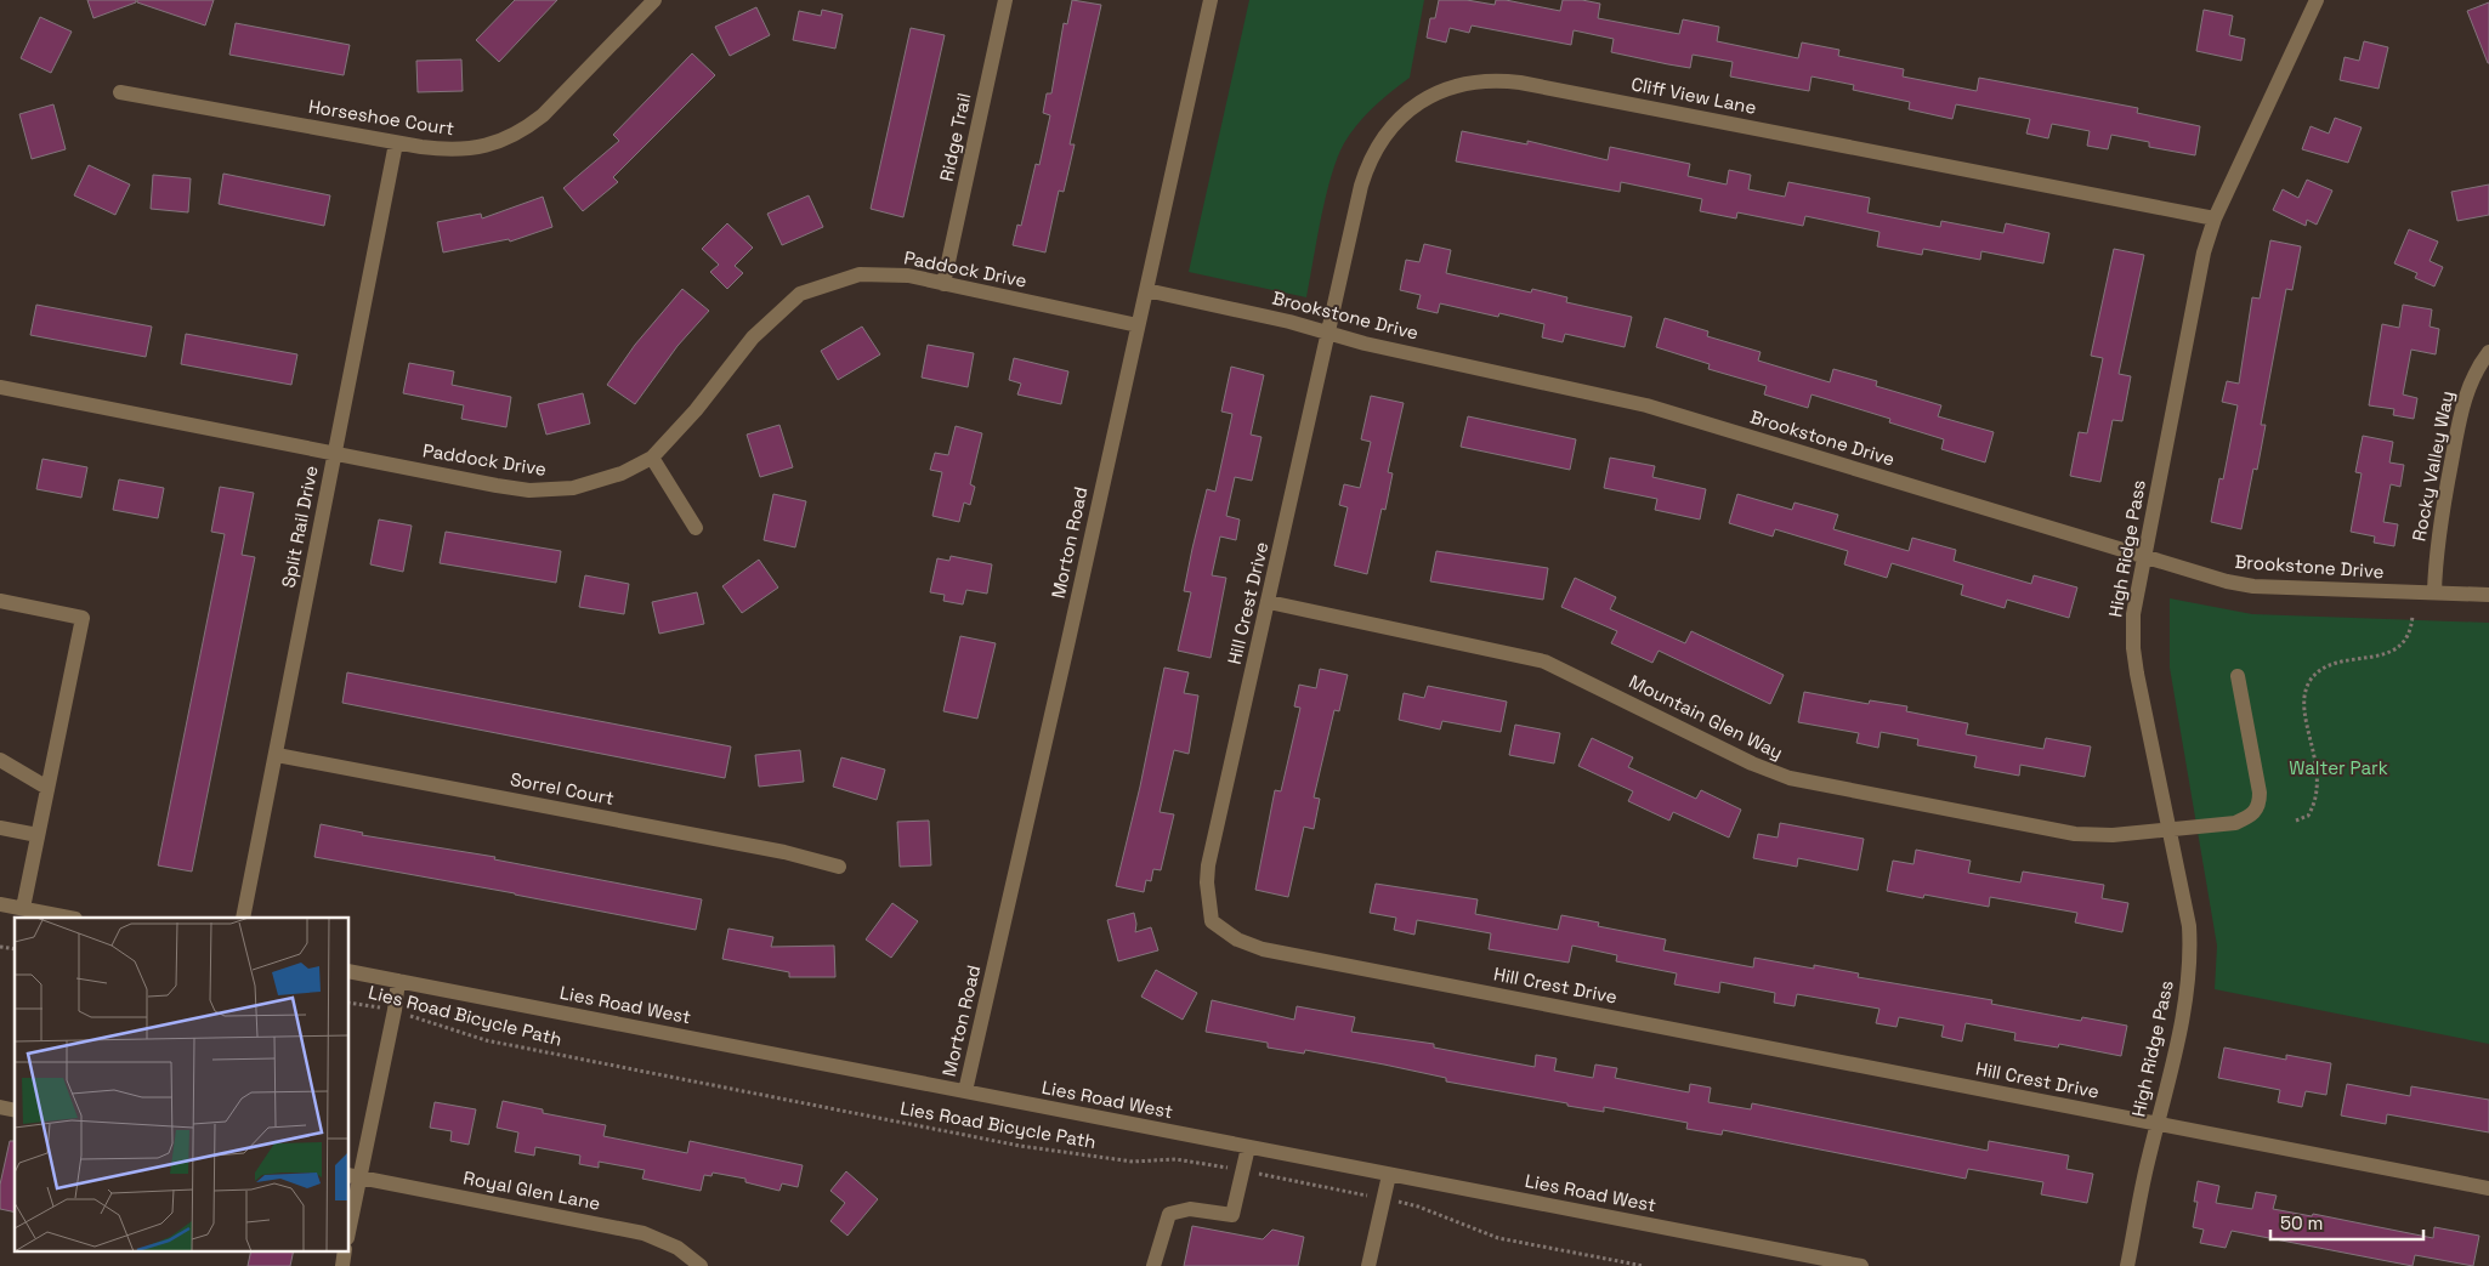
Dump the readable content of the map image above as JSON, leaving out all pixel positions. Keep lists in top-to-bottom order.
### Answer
{
  "streets": {
    "street": [
      "Cliff View Lane",
      "Horseshoe Court",
      "Ridge Trail",
      "Paddock Drive",
      "Brookstone Drive",
      "Rocky Valley Way",
      "Split Rail Drive",
      "Morton Road",
      "High Ridge Pass",
      "Hill Crest Drive",
      "Mountain Glen Way",
      "Sorrel Court",
      "Lies Road West",
      "Royal Glen Lane"
    ],
    "path": ["Lies Road Bicycle Path"]
  },
  "crossings": [
    ["Cliff View Lane", "Brookstone Drive"],
    ["Cliff View Lane", "High Ridge Pass"],
    ["Cliff View Lane", "Hill Crest Drive"],
    ["Horseshoe Court", "Split Rail Drive"],
    ["Ridge Trail", "Paddock Drive"],
    ["Paddock Drive", "Split Rail Drive"],
    ["Paddock Drive", "Morton Road"],
    ["Brookstone Drive", "Rocky Valley Way"],
    ["Brookstone Drive", "Morton Road"],
    ["Brookstone Drive", "High Ridge Pass"],
    ["Brookstone Drive", "Hill Crest Drive"],
    ["Split Rail Drive", "Sorrel Court"],
    ["Morton Road", "Lies Road West"],
    ["High Ridge Pass", "Hill Crest Drive"],
    ["High Ridge Pass", "Mountain Glen Way"],
    ["Hill Crest Drive", "Mountain Glen Way"]
  ],
  "parks": ["Walter Park"],
  "scale_bar": "50 m"
}
